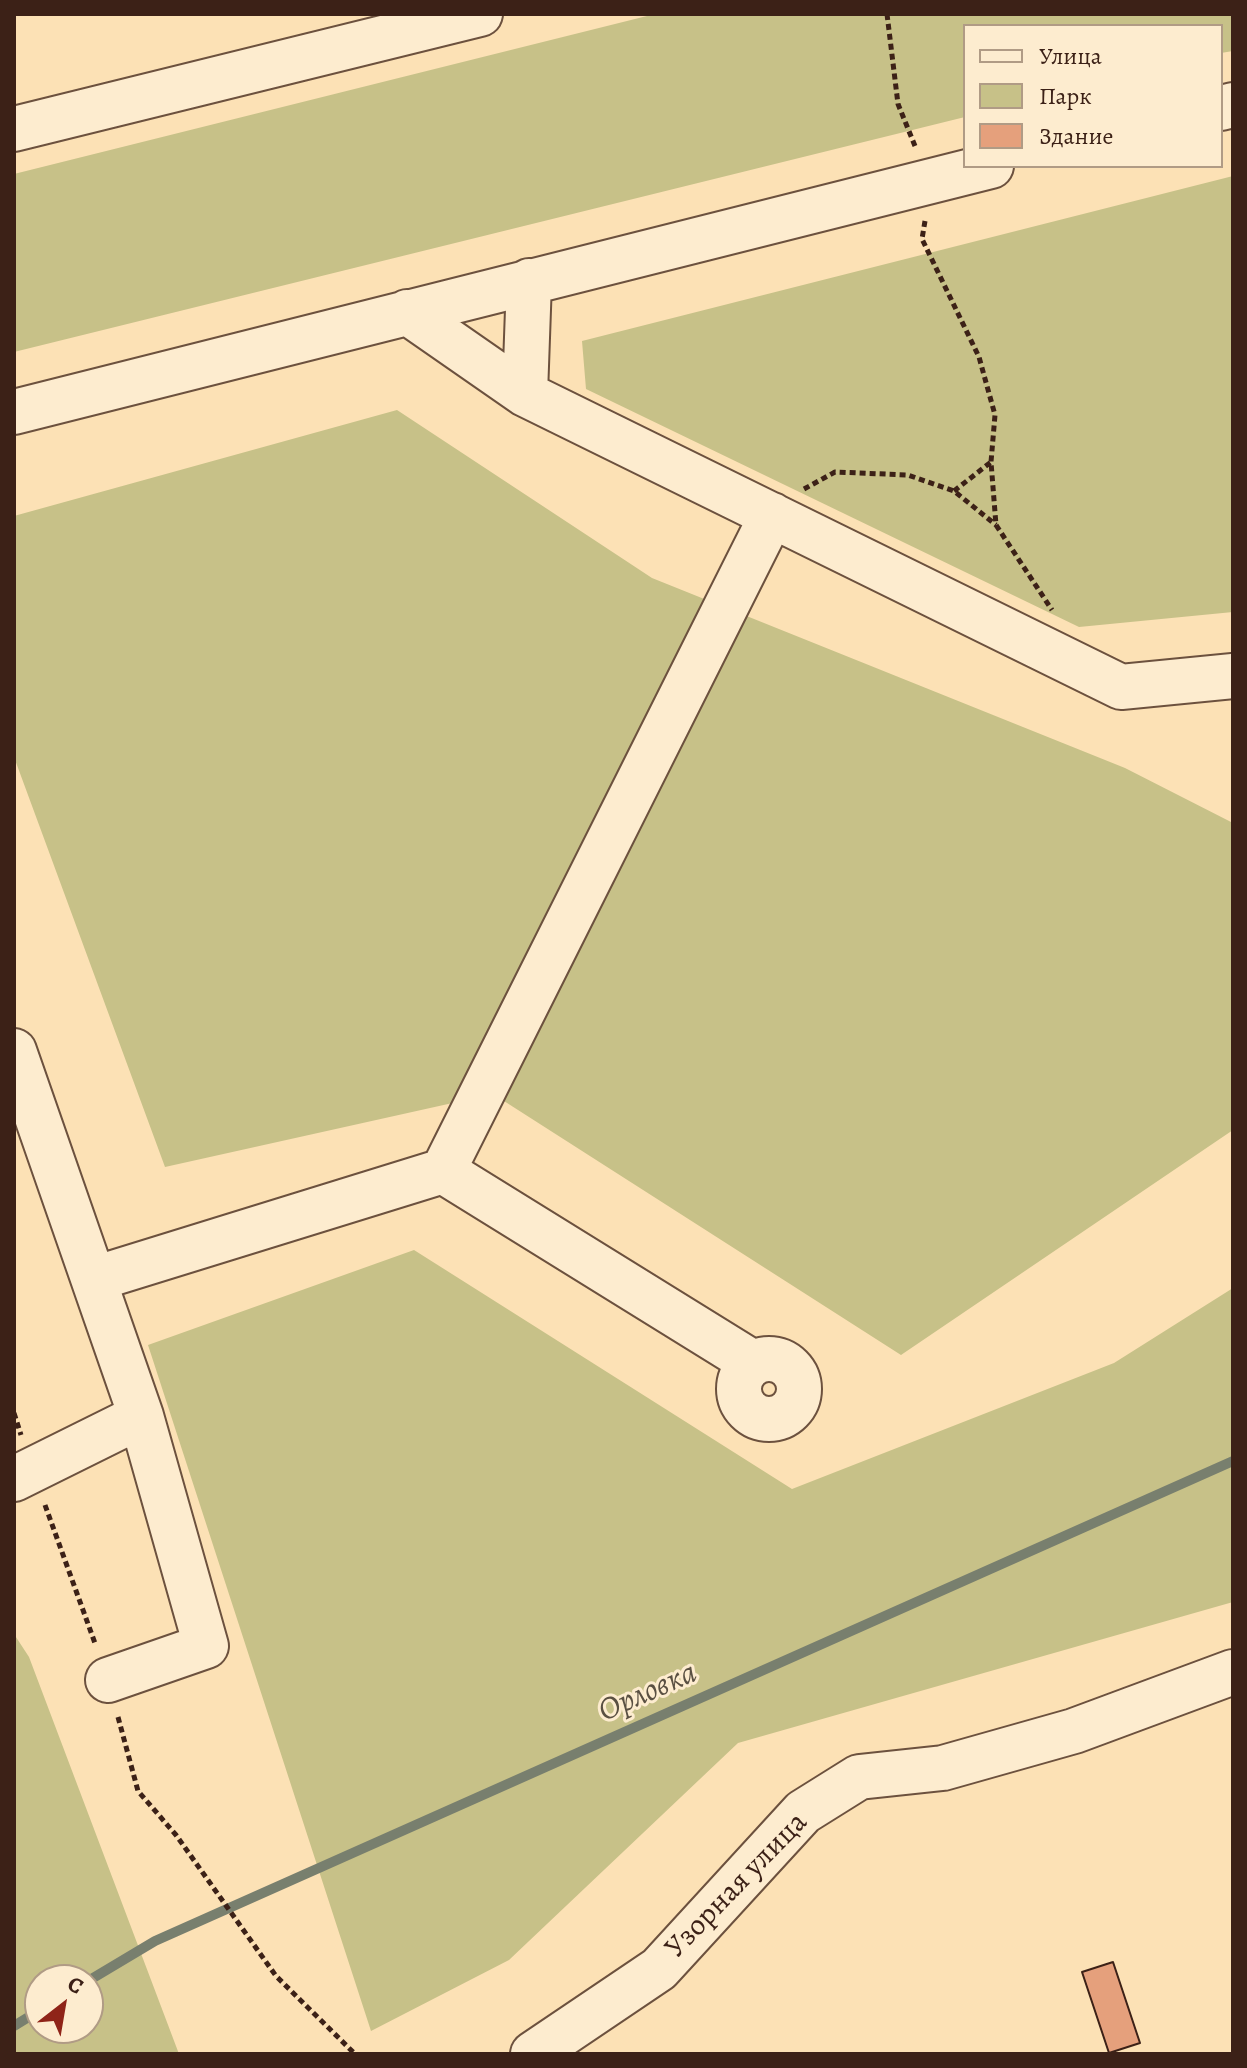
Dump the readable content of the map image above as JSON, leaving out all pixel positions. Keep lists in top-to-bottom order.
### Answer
{
  "streets": {
    "street": ["Узорная улица"]
  },
  "water": ["Орловка"],
  "legend": ["Улица", "Парк", "Здание"],
  "north": "top right"
}
